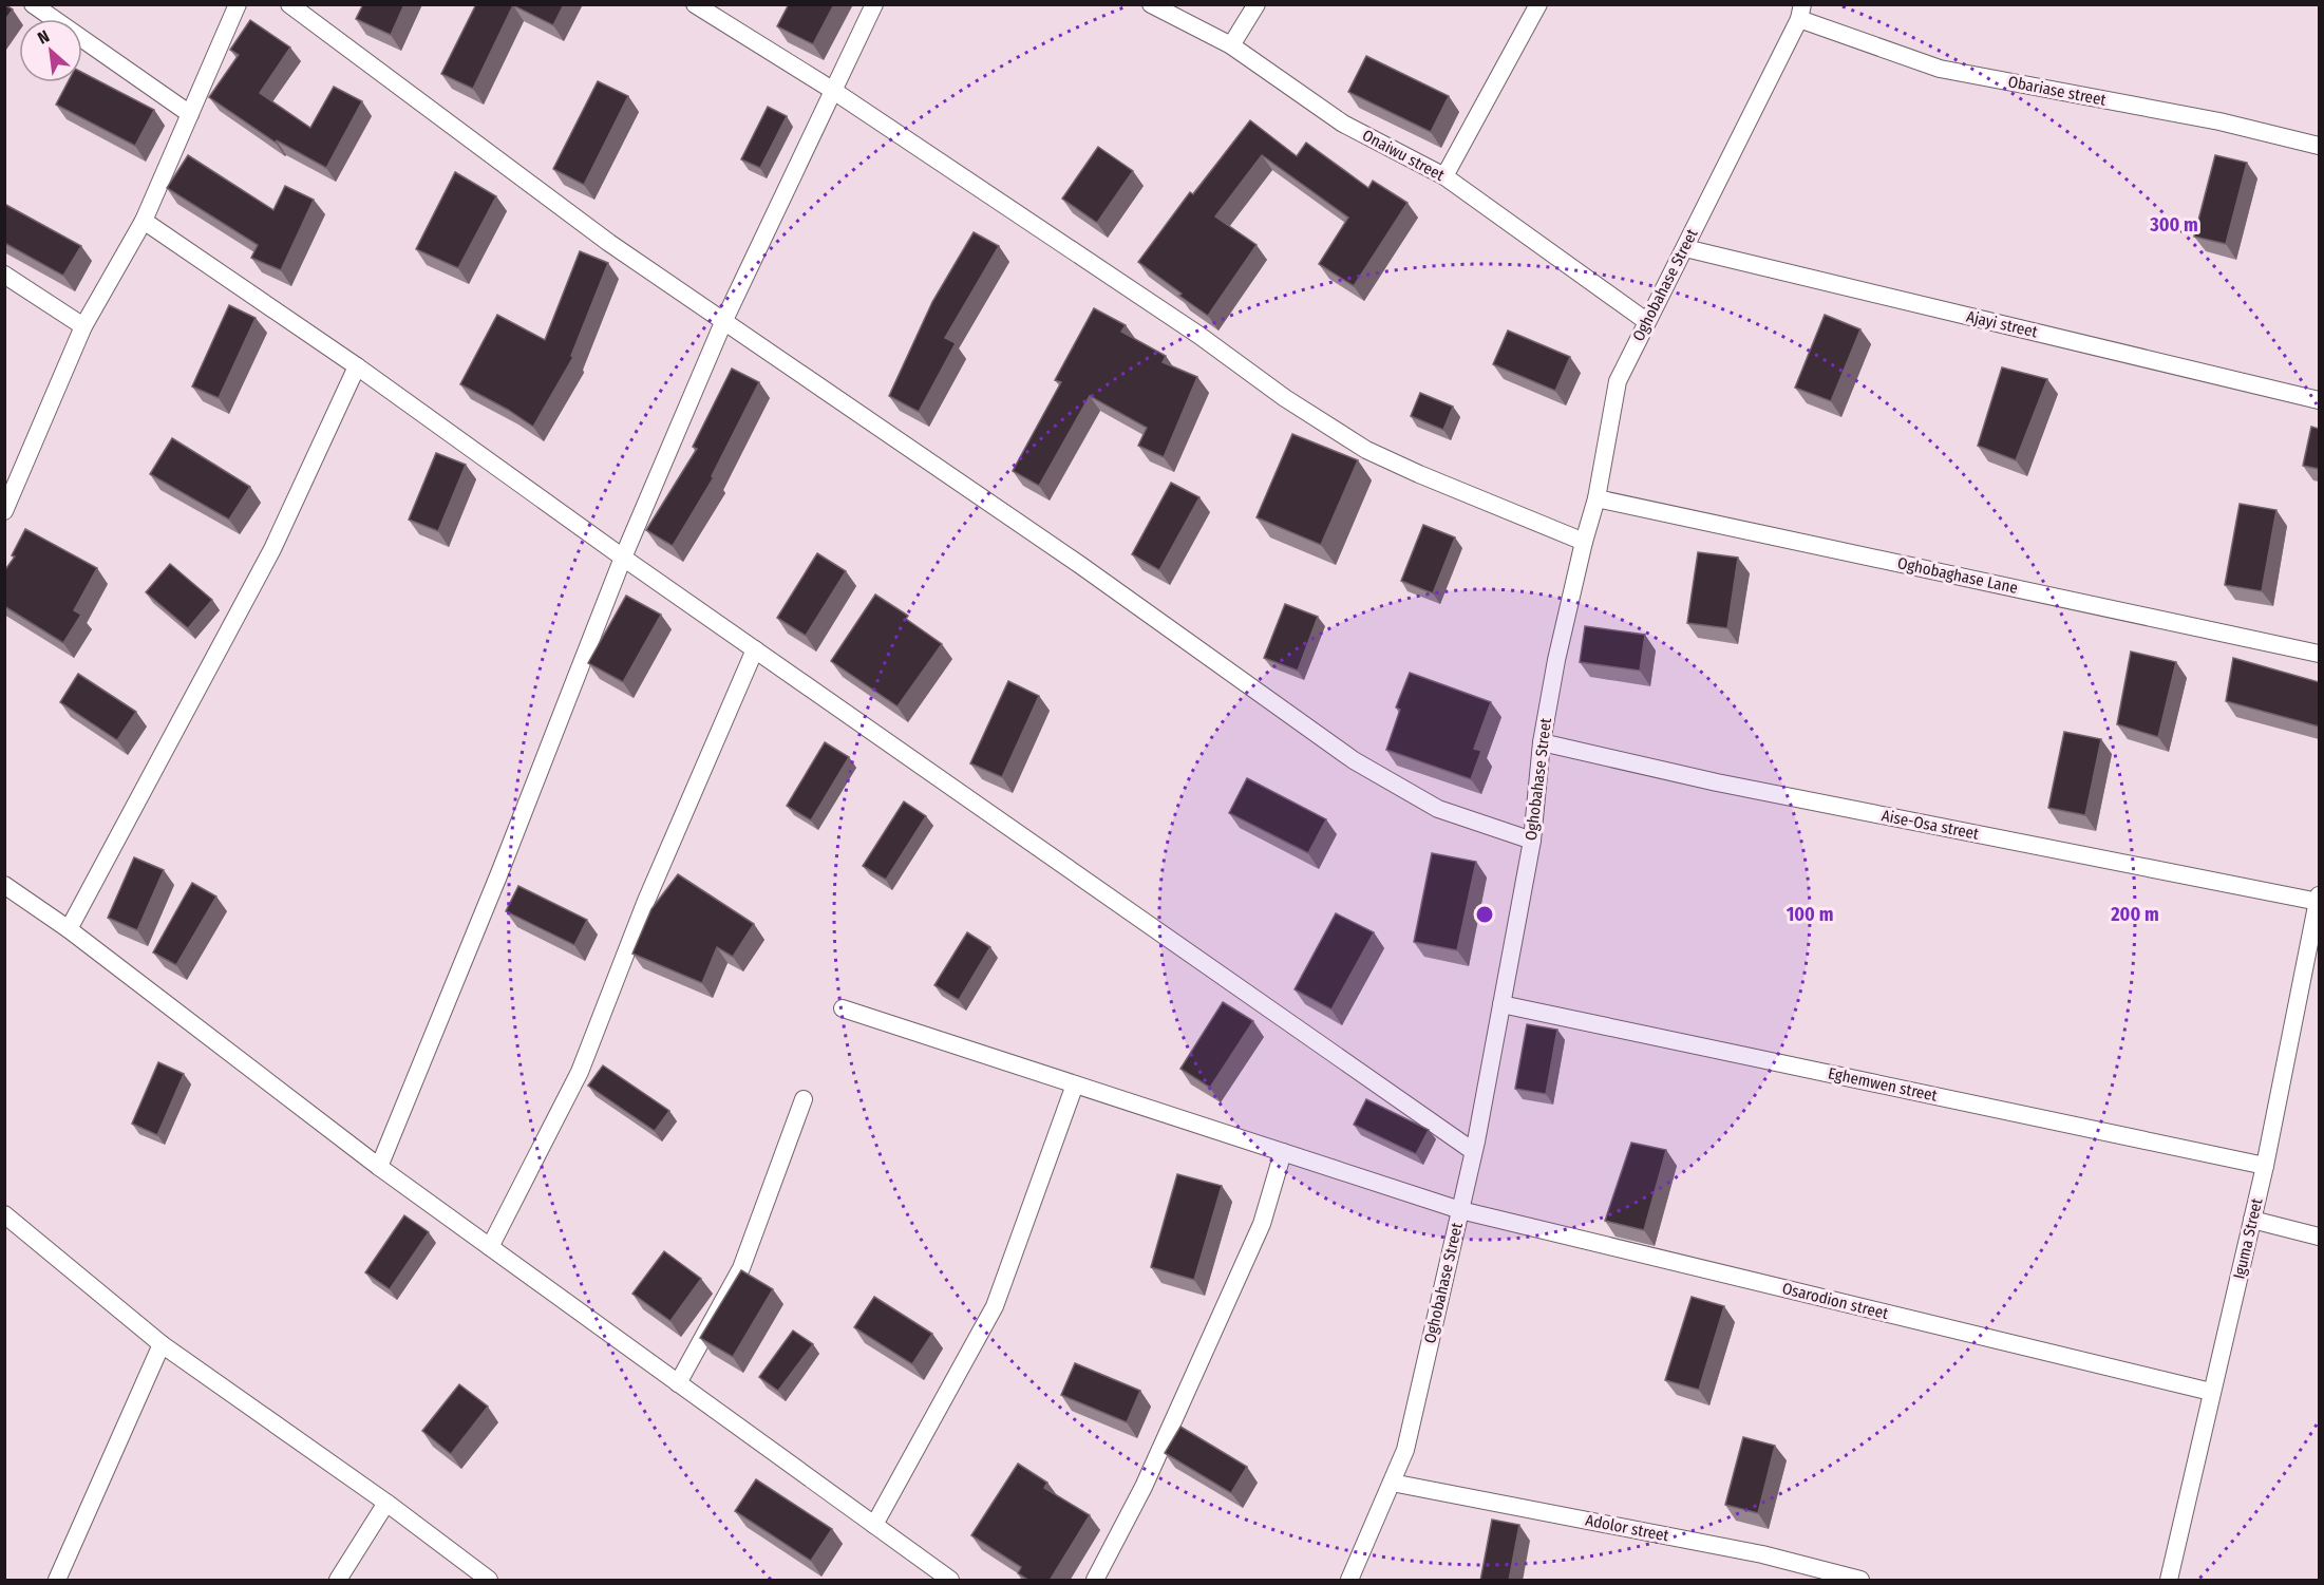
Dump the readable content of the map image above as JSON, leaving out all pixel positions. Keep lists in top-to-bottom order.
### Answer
{
  "streets": {
    "street": [
      "Obariase street",
      "Onaiwu street",
      "Oghobahase Street",
      "Ajayi street",
      "Oghobaghase Lane",
      "Aise-Osa street",
      "Eghemwen street",
      "Iguma Street",
      "Osarodion street",
      "Adolor street"
    ]
  },
  "crossings": [
    ["Obariase street", "Oghobahase Street"],
    ["Onaiwu street", "Oghobahase Street"],
    ["Oghobahase Street", "Ajayi street"],
    ["Oghobahase Street", "Oghobaghase Lane"],
    ["Oghobahase Street", "Aise-Osa street"],
    ["Oghobahase Street", "Eghemwen street"],
    ["Oghobahase Street", "Osarodion street"],
    ["Oghobahase Street", "Adolor street"],
    ["Aise-Osa street", "Iguma Street"],
    ["Eghemwen street", "Iguma Street"],
    ["Iguma Street", "Osarodion street"]
  ],
  "north": "top left",
  "rings": ["300 m", "100 m", "200 m"]
}
